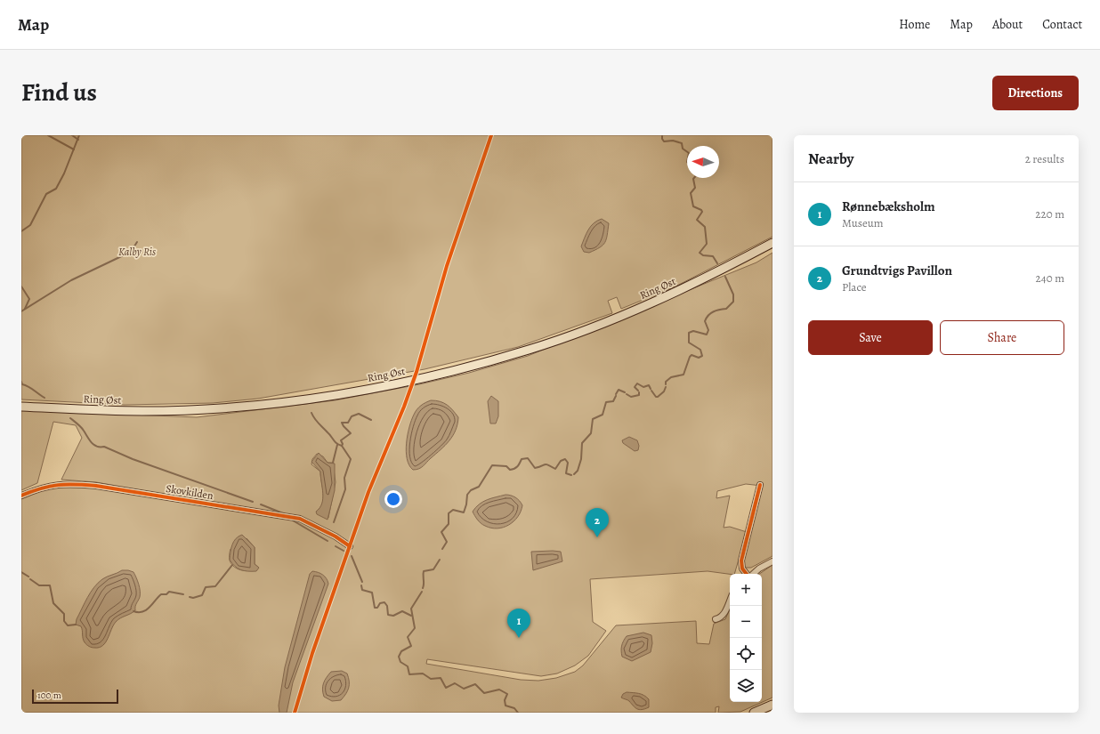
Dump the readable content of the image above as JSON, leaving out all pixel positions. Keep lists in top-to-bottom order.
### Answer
{
  "streets": {
    "main road": ["Ring Øst"],
    "street": ["Skovkilden"]
  },
  "parks": ["Kalby Ris"],
  "scale_bar": "100 m",
  "north": "left",
  "page": {
    "header": "Map",
    "nav": [
      "Home",
      "Map",
      "About",
      "Contact"
    ],
    "title": "Find us",
    "buttons": [
      "Directions",
      ["Save", "Share"]
    ],
    "heading": ["Nearby", "2 results"],
    "list": [
      {
        "mark": "1",
        "name": "Rønnebæksholm",
        "note": "Museum",
        "value": "220 m"
      },
      {
        "mark": "2",
        "name": "Grundtvigs Pavillon",
        "note": "Place",
        "value": "240 m"
      }
    ],
    "pins": ["2", "1"],
    "map_buttons": ["+", "−"],
    "scale": "100 m"
  }
}
